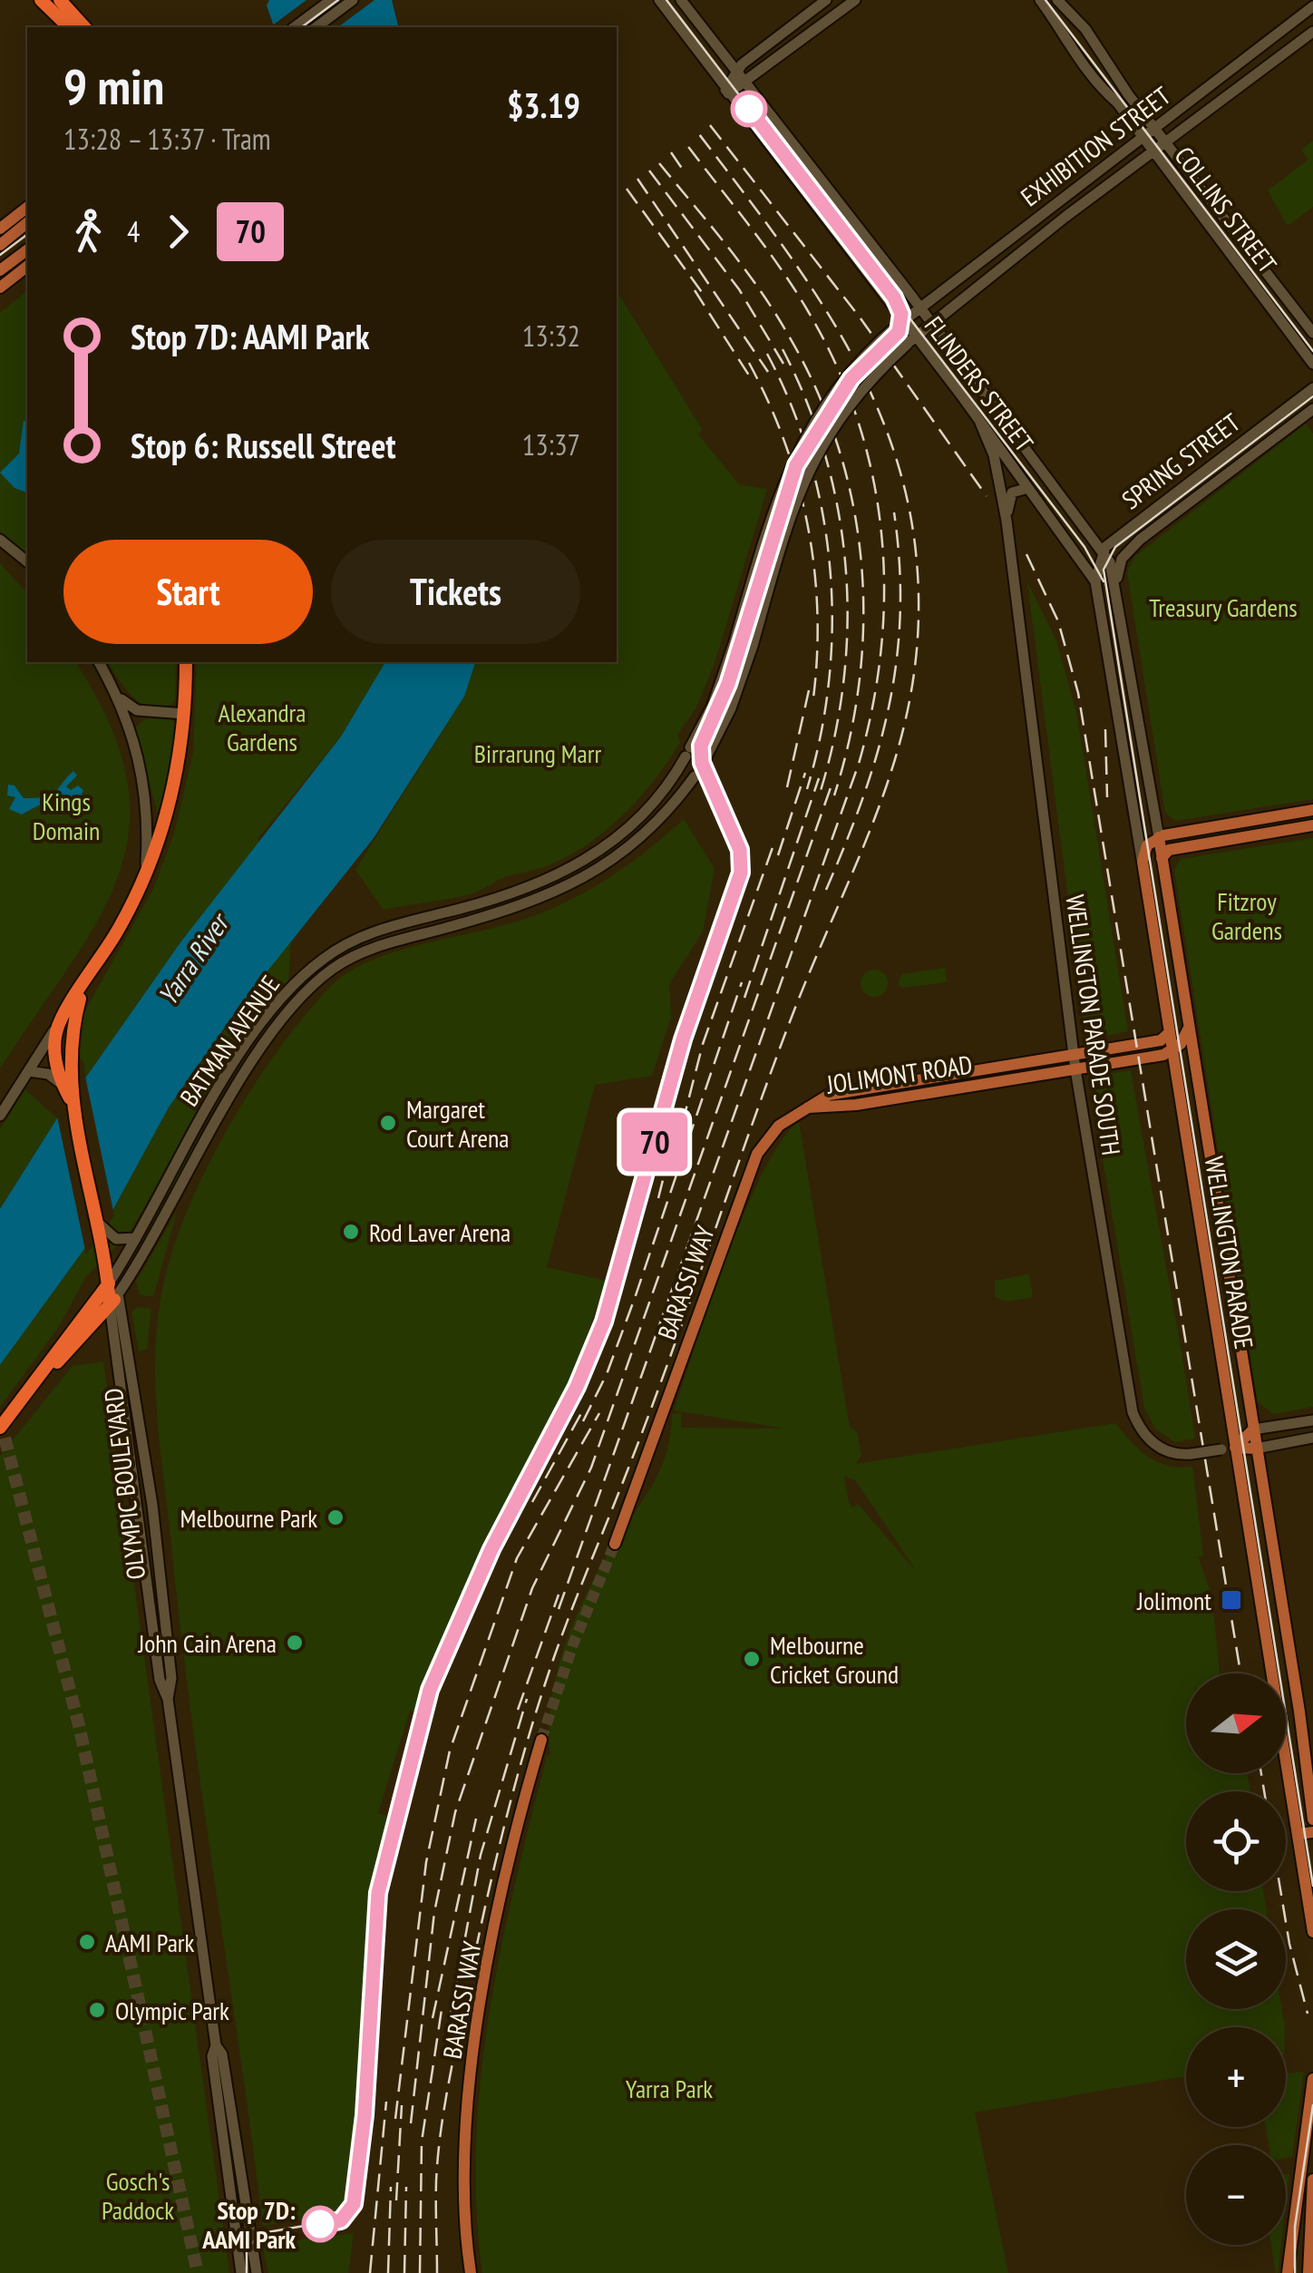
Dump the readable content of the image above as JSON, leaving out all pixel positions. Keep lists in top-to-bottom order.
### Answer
{
  "streets": {
    "highway": ["BATMAN AVENUE", "OLYMPIC BOULEVARD"],
    "main road": ["JOLIMONT ROAD", "WELLINGTON PARADE", "BARASSI WAY"],
    "street": [
      "EXHIBITION STREET",
      "COLLINS STREET",
      "FLINDERS STREET",
      "SPRING STREET",
      "WELLINGTON PARADE SOUTH"
    ]
  },
  "crossings": [
    ["EXHIBITION STREET", "COLLINS STREET"],
    ["EXHIBITION STREET", "FLINDERS STREET"],
    ["EXHIBITION STREET", "BATMAN AVENUE"],
    ["FLINDERS STREET", "SPRING STREET"],
    ["FLINDERS STREET", "WELLINGTON PARADE SOUTH"],
    ["FLINDERS STREET", "BATMAN AVENUE"],
    ["FLINDERS STREET", "WELLINGTON PARADE"],
    ["SPRING STREET", "WELLINGTON PARADE"],
    ["WELLINGTON PARADE SOUTH", "JOLIMONT ROAD"],
    ["WELLINGTON PARADE SOUTH", "WELLINGTON PARADE"],
    ["BATMAN AVENUE", "OLYMPIC BOULEVARD"],
    ["JOLIMONT ROAD", "WELLINGTON PARADE"],
    ["JOLIMONT ROAD", "BARASSI WAY"]
  ],
  "water": ["Yarra River"],
  "parks": [
    "Treasury Gardens",
    "Alexandra Gardens",
    "Birrarung Marr",
    "Kings Domain",
    "Fitzroy Gardens",
    "Yarra Park",
    "Gosch's Paddock"
  ],
  "places": {
    "other": [
      "Margaret Court Arena",
      "Rod Laver Arena",
      "Melbourne Park",
      "John Cain Arena",
      "Melbourne Cricket Ground",
      "AAMI Park",
      "Olympic Park",
      "Stop 7D: AAMI Park"
    ],
    "transit": ["Jolimont"]
  },
  "lines": ["tram line 70"],
  "north": "right",
  "page": {
    "on_map": "70",
    "heading": ["9 min", "13:28 – 13:37 · Tram", "$3.19"],
    "legs": ["4", "70"],
    "list": [
      {
        "name": "Stop 7D: AAMI Park",
        "value": "13:32"
      },
      {
        "name": "Stop 6: Russell Street",
        "value": "13:37"
      }
    ],
    "buttons": ["Start", "Tickets"],
    "map_buttons": ["+", "−"]
  }
}
